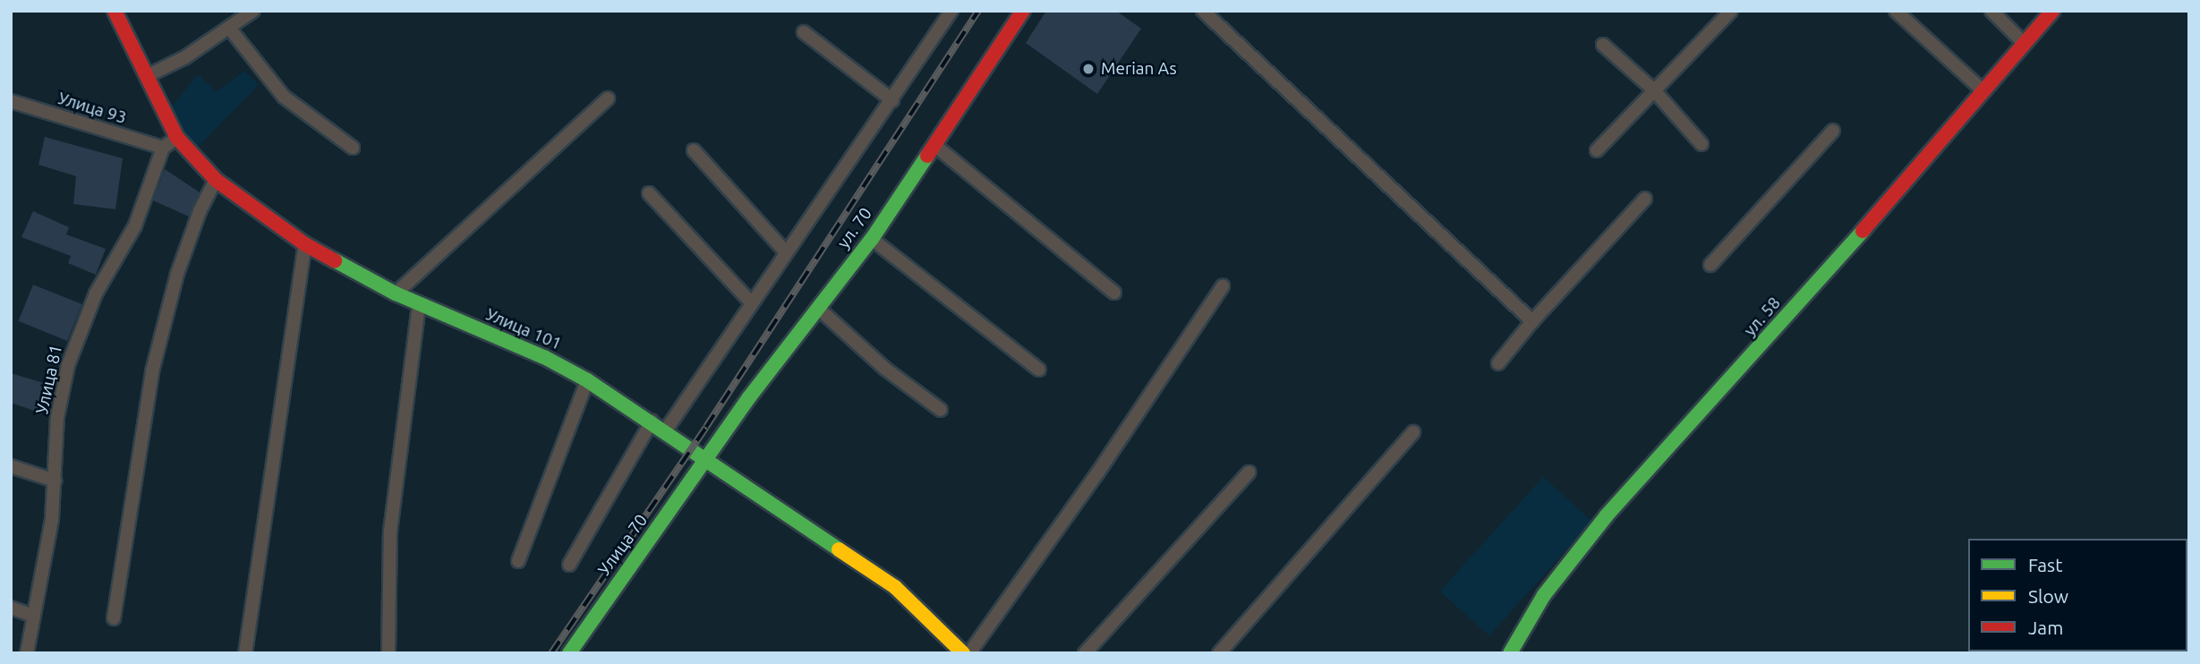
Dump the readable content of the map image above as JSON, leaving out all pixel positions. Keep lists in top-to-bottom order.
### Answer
{
  "streets": {
    "street": [
      "Улица 93",
      "ул. 70",
      "ул. 58",
      "Улица 101",
      "Улица 81",
      "Улица 70"
    ]
  },
  "crossings": [
    ["Улица 93", "Улица 81"],
    ["ул. 70", "Улица 101"],
    ["ул. 70", "Улица 70"],
    ["Улица 101", "Улица 70"]
  ],
  "places": ["Merian As"],
  "legend": ["Fast", "Slow", "Jam"]
}
